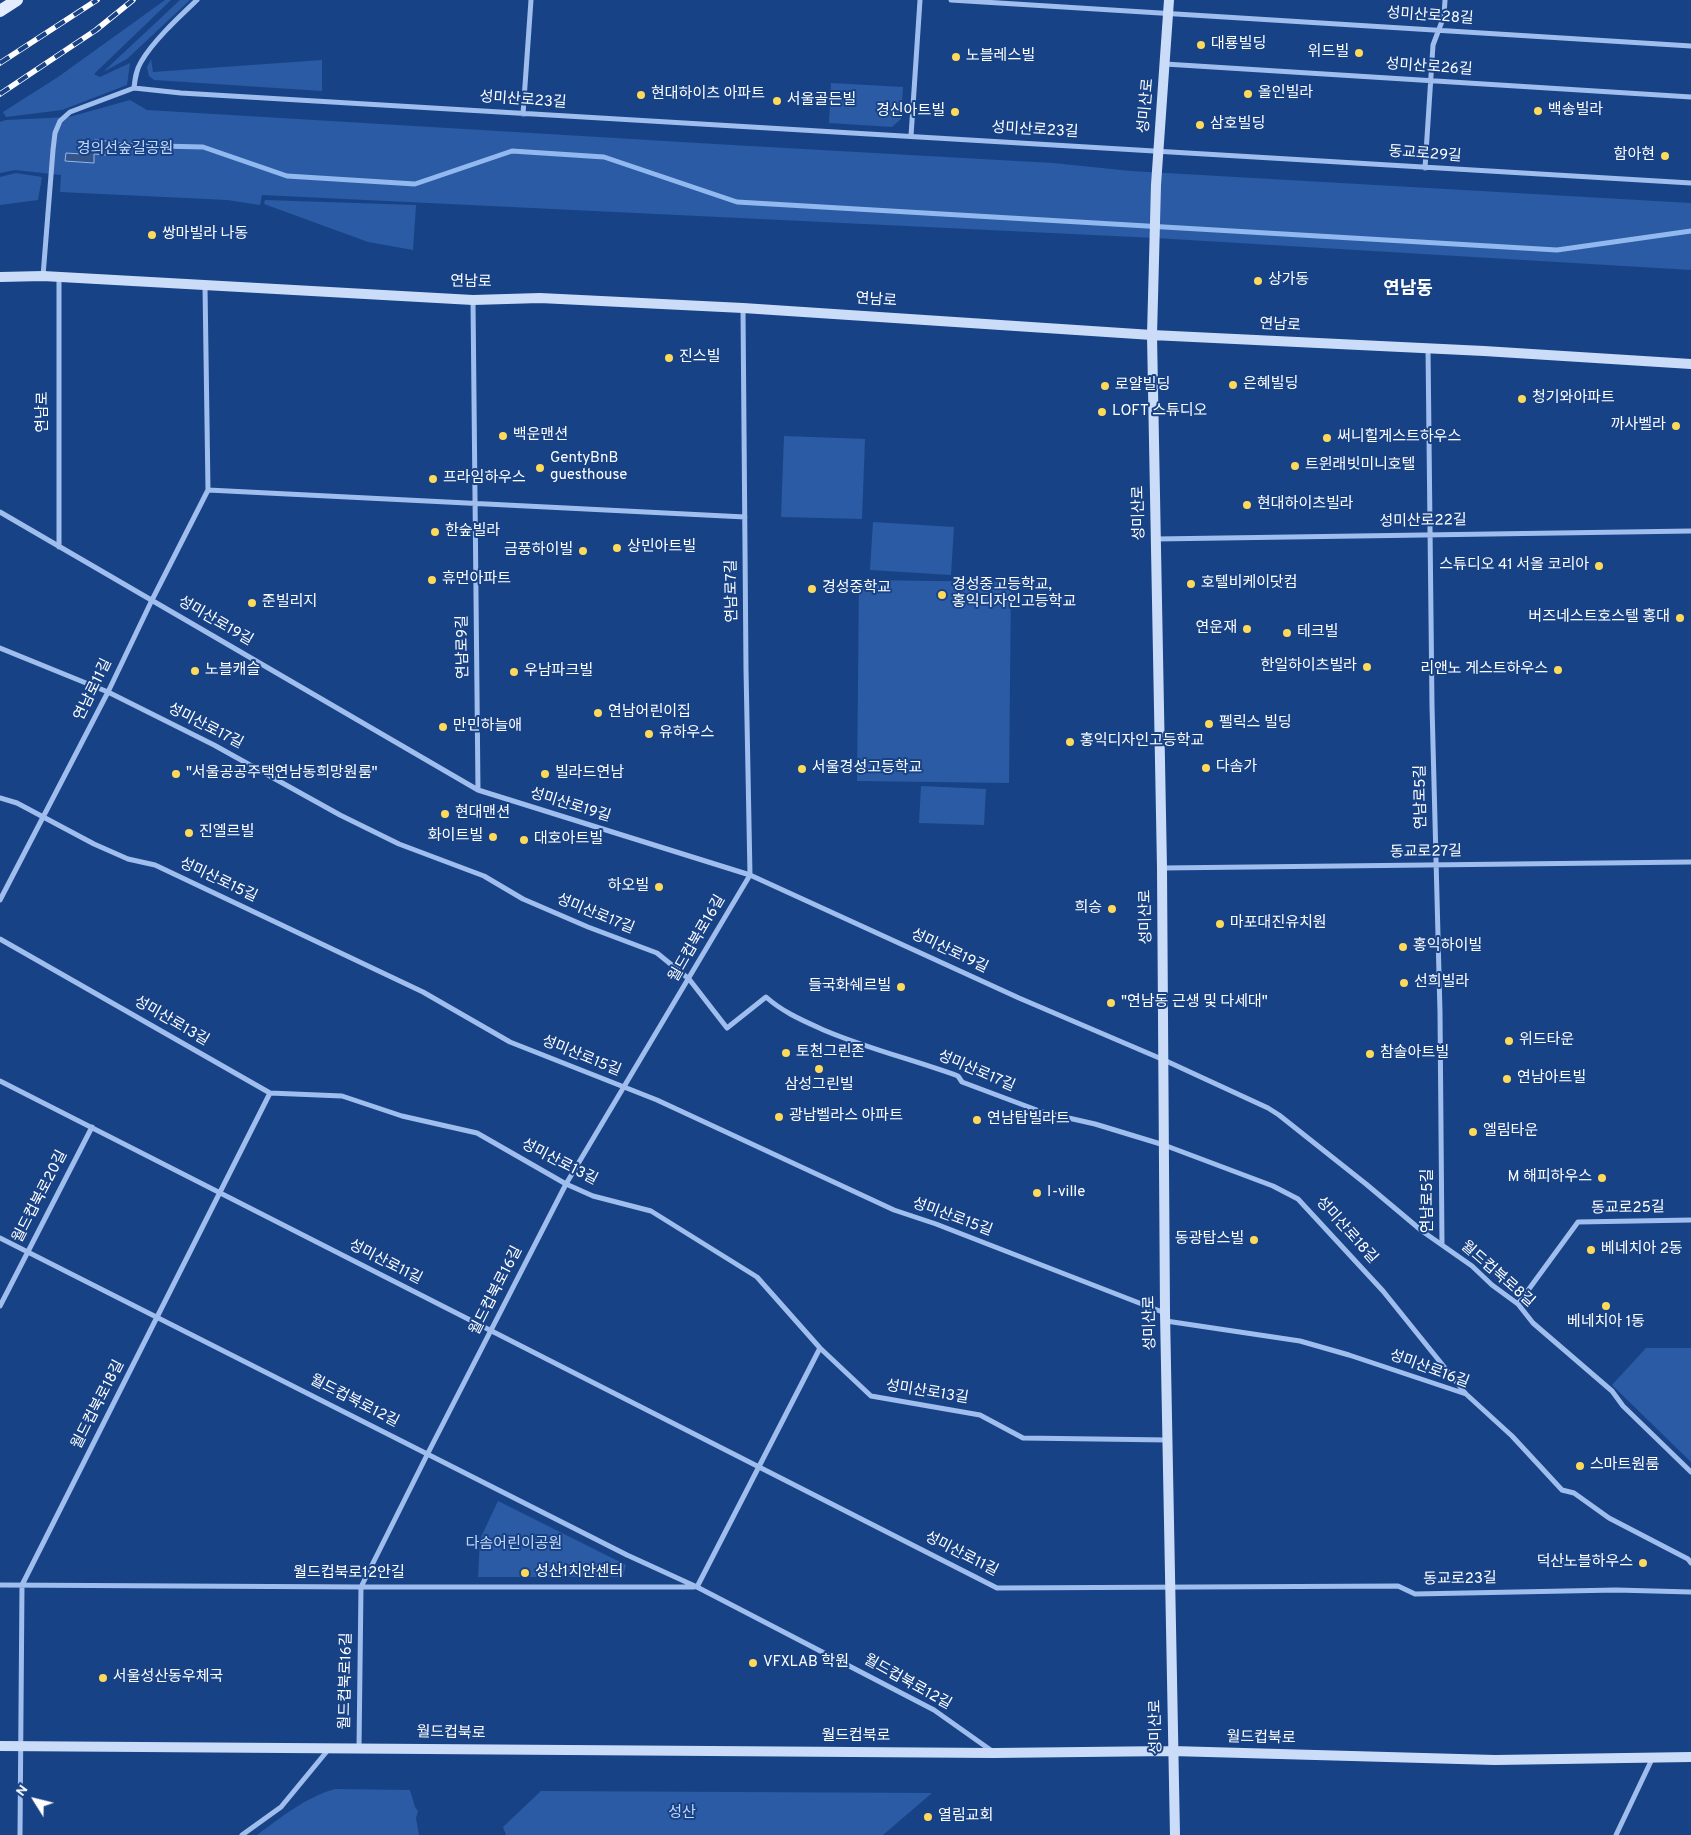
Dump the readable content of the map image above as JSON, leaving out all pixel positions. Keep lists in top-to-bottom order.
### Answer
{
  "streets": {
    "street": [
      "성미산로28길",
      "성미산로26길",
      "성미산로23길",
      "성미산로",
      "동교로29길",
      "연남로",
      "성미산로22길",
      "연남로7길",
      "성미산로19길",
      "연남로9길",
      "연남로11길",
      "성미산로17길",
      "연남로5길",
      "동교로27길",
      "성미산로15길",
      "월드컵북로16길",
      "성미산로13길",
      "월드컵북로20길",
      "동교로25길",
      "성미산로18길",
      "성미산로11길",
      "월드컵북로8길",
      "성미산로16길",
      "월드컵북로12길",
      "월드컵북로18길",
      "월드컵북로12안길",
      "동교로23길",
      "월드컵북로"
    ]
  },
  "crossings": [
    ["성미산로28길", "성미산로"],
    ["성미산로26길", "성미산로"],
    ["성미산로23길", "성미산로"],
    ["성미산로23길", "동교로29길"],
    ["성미산로", "동교로29길"],
    ["성미산로", "연남로"],
    ["성미산로", "성미산로22길"],
    ["성미산로", "성미산로19길"],
    ["성미산로", "성미산로17길"],
    ["성미산로", "동교로27길"],
    ["성미산로", "성미산로15길"],
    ["성미산로", "성미산로13길"],
    ["성미산로", "성미산로18길"],
    ["성미산로", "성미산로11길"],
    ["성미산로", "월드컵북로8길"],
    ["성미산로", "성미산로16길"],
    ["성미산로", "동교로23길"],
    ["성미산로", "월드컵북로"],
    ["연남로", "연남로7길"],
    ["연남로", "성미산로19길"],
    ["연남로", "연남로9길"],
    ["연남로", "연남로11길"],
    ["연남로", "연남로5길"],
    ["성미산로22길", "연남로5길"],
    ["연남로7길", "성미산로19길"],
    ["연남로7길", "월드컵북로16길"],
    ["성미산로19길", "연남로9길"],
    ["성미산로19길", "연남로11길"],
    ["성미산로19길", "월드컵북로16길"],
    ["성미산로19길", "월드컵북로8길"],
    ["연남로11길", "성미산로17길"],
    ["연남로11길", "성미산로15길"],
    ["성미산로17길", "월드컵북로16길"],
    ["성미산로17길", "성미산로18길"],
    ["연남로5길", "동교로27길"],
    ["연남로5길", "월드컵북로8길"],
    ["성미산로15길", "월드컵북로16길"],
    ["성미산로15길", "성미산로16길"],
    ["월드컵북로16길", "성미산로13길"],
    ["월드컵북로16길", "성미산로11길"],
    ["월드컵북로16길", "월드컵북로12길"],
    ["월드컵북로16길", "월드컵북로12안길"],
    ["월드컵북로16길", "월드컵북로"],
    ["성미산로13길", "월드컵북로18길"],
    ["월드컵북로20길", "성미산로11길"],
    ["월드컵북로20길", "월드컵북로12길"],
    ["동교로25길", "월드컵북로8길"],
    ["성미산로18길", "성미산로16길"],
    ["성미산로11길", "월드컵북로18길"],
    ["성미산로11길", "동교로23길"],
    ["월드컵북로12길", "월드컵북로18길"],
    ["월드컵북로12길", "월드컵북로12안길"],
    ["월드컵북로12길", "월드컵북로"],
    ["월드컵북로18길", "월드컵북로12안길"],
    ["월드컵북로18길", "월드컵북로"]
  ],
  "districts": ["연남동"],
  "parks": ["경의선숲길공원", "다솜어린이공원", "성산"],
  "places": [
    "대룡빌딩",
    "위드빌",
    "노블레스빌",
    "올인빌라",
    "현대하이츠 아파트",
    "서울골든빌",
    "백송빌라",
    "경신아트빌",
    "삼호빌딩",
    "함아현",
    "쌍마빌라 나동",
    "상가동",
    "진스빌",
    "은혜빌딩",
    "로얄빌딩",
    "청기와아파트",
    "LOFT 스튜디오",
    "까사벨라",
    "백운맨션",
    "써니힐게스트하우스",
    "트윈래빗미니호텔",
    "GentyBnB guesthouse",
    "프라임하우스",
    "현대하이츠빌라",
    "한숲빌라",
    "상민아트빌",
    "금풍하이빌",
    "스튜디오 41 서올 코리아",
    "휴먼아파트",
    "호텔비케이닷컴",
    "경성중학교",
    "경성중고등학교, 홍익디자인고등학교",
    "준빌리지",
    "버즈네스트호스텔 홍대",
    "연운재",
    "테크빌",
    "한일하이츠빌라",
    "리앤노 게스트하우스",
    "노블캐슬",
    "우남파크빌",
    "연남어린이집",
    "펠릭스 빌딩",
    "만민하늘애",
    "유하우스",
    "홍익디자인고등학교",
    "다솜가",
    "서울경성고등학교",
    "\"서울공공주택연남동희망원룸\"",
    "빌라드연남",
    "현대맨션",
    "진엘르빌",
    "화이트빌",
    "대호아트빌",
    "하오빌",
    "희승",
    "마포대진유치원",
    "홍익하이빌",
    "선희빌라",
    "들국화쉐르빌",
    "\"연남동 근생 및 다세대\"",
    "위드타운",
    "토천그린존",
    "참솔아트빌",
    "삼성그린빌",
    "연남아트빌",
    "광남벨라스 아파트",
    "연남탑빌라트",
    "엘림타운",
    "M 해피하우스",
    "I-ville",
    "동광탑스빌",
    "베네치아 2동",
    "베네치아 1동",
    "스마트원룸",
    "덕산노블하우스",
    "성산1치안센터",
    "VFXLAB 학원",
    "서울성산동우체국",
    "열림교회"
  ],
  "north": "top left"
}
